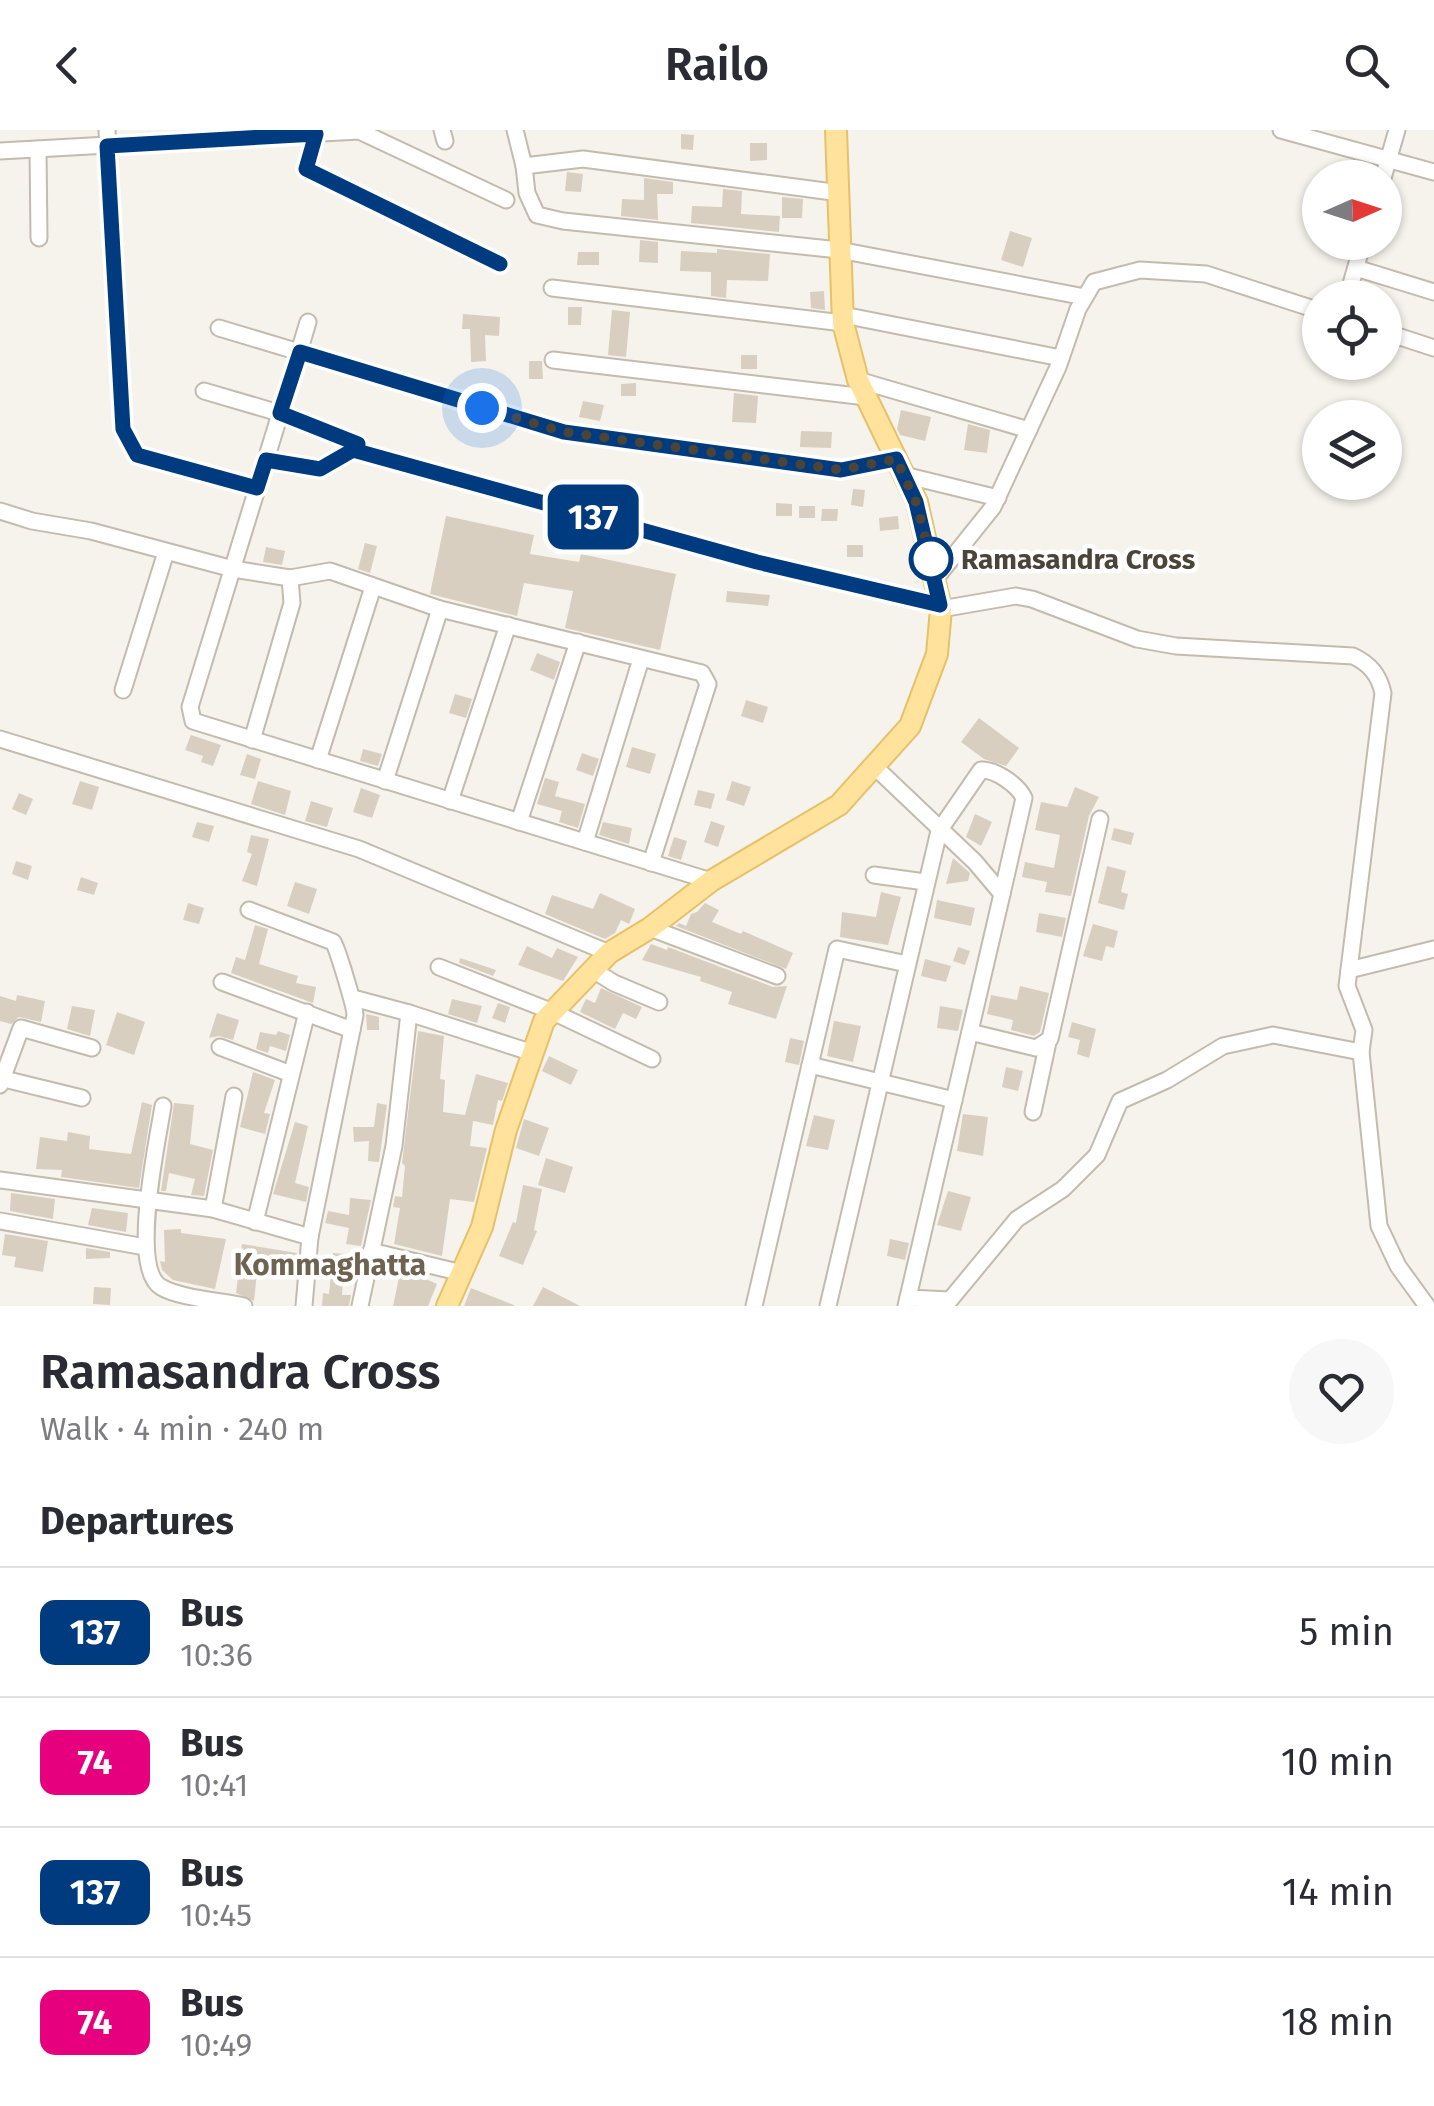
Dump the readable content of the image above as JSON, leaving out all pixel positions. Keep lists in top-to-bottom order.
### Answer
{
  "districts": ["Kommaghatta"],
  "places": ["Ramasandra Cross"],
  "lines": ["bus line 137"],
  "north": "right",
  "page": {
    "header": "Railo",
    "on_map": "137",
    "heading": [
      ["Ramasandra Cross", "Walk · 4 min · 240 m"],
      "Departures"
    ],
    "list": [
      {
        "mark": "137",
        "name": "Bus",
        "note": "10:36",
        "value": "5 min"
      },
      {
        "mark": "74",
        "name": "Bus",
        "note": "10:41",
        "value": "10 min"
      },
      {
        "mark": "137",
        "name": "Bus",
        "note": "10:45",
        "value": "14 min"
      },
      {
        "mark": "74",
        "name": "Bus",
        "note": "10:49",
        "value": "18 min"
      }
    ]
  }
}
